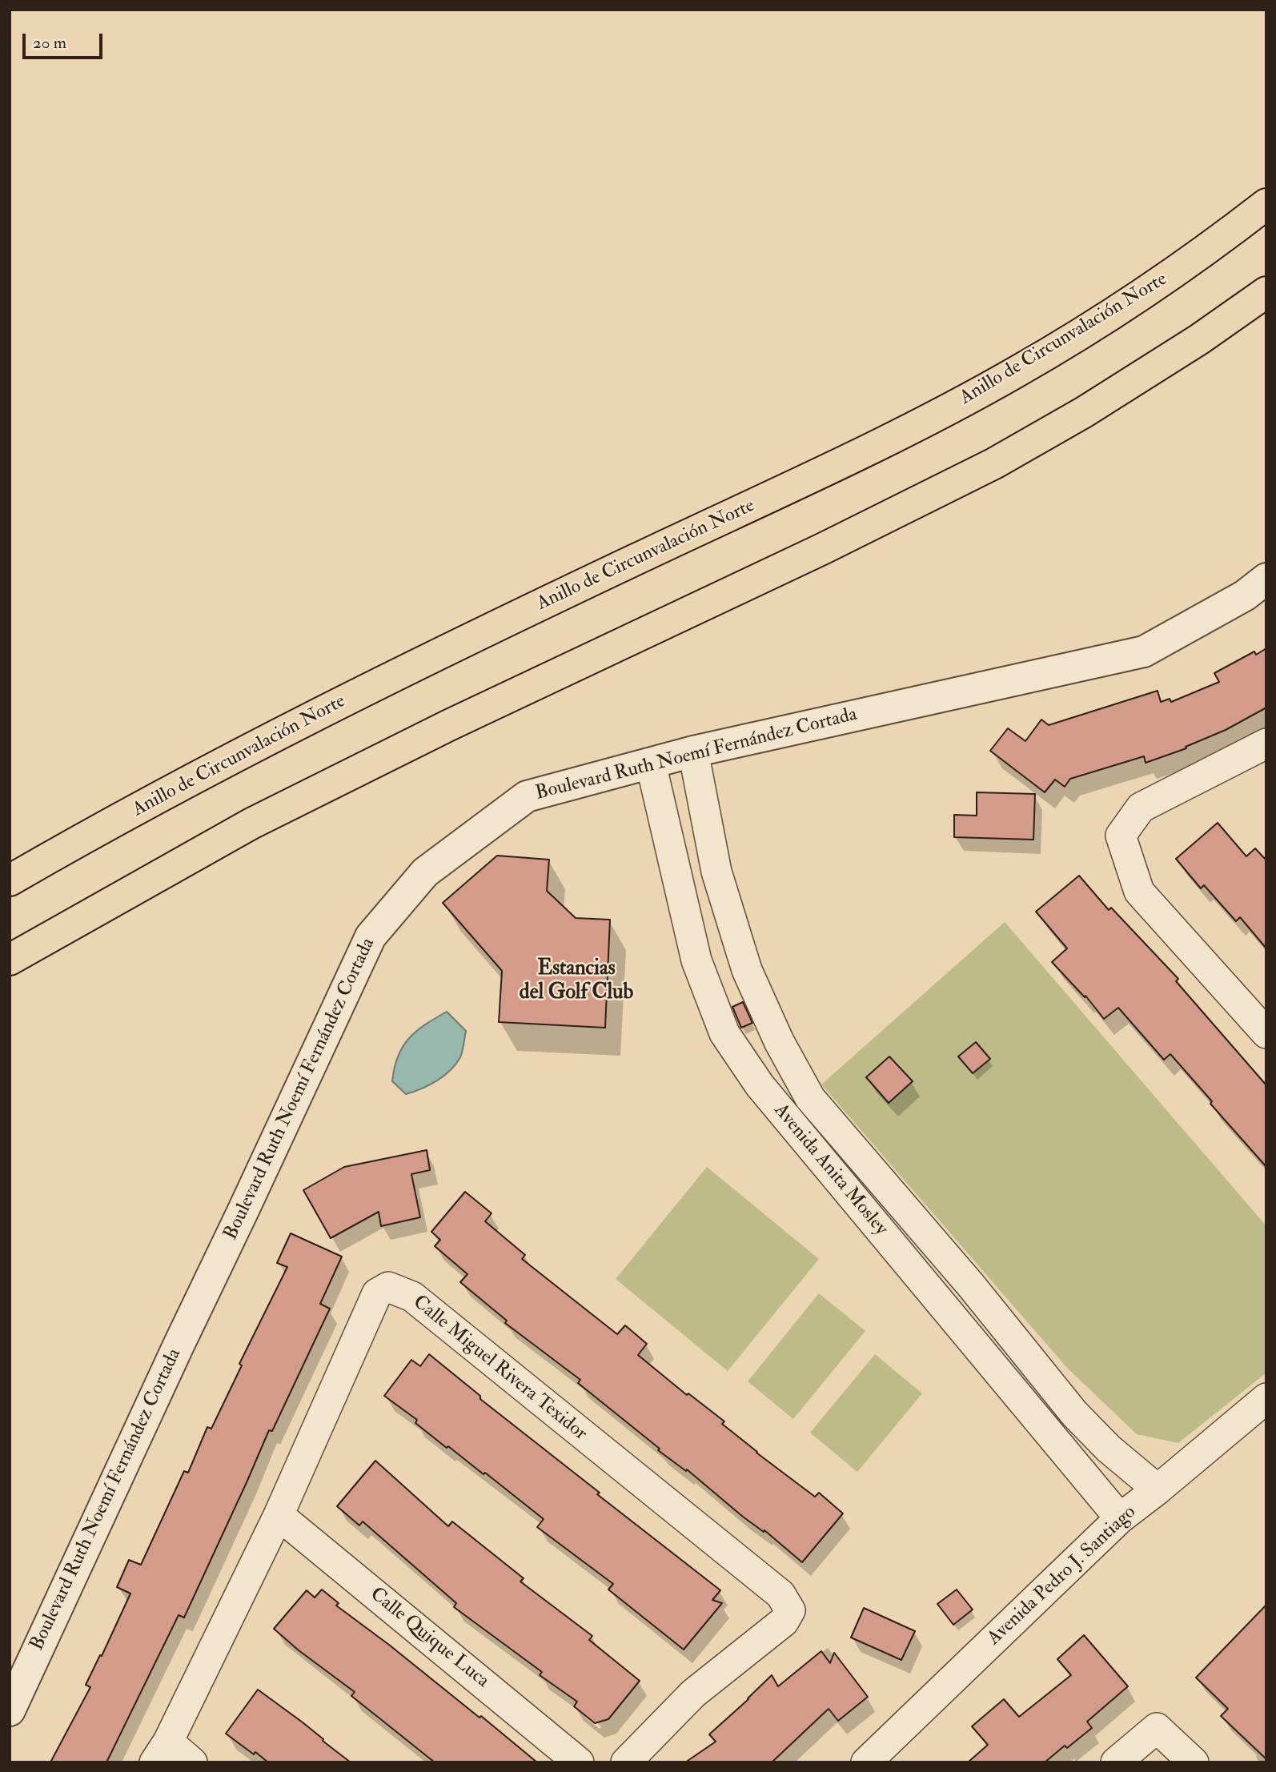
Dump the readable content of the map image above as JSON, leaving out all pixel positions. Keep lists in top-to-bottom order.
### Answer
{
  "streets": {
    "highway": ["Anillo de Circunvalación Norte"],
    "street": [
      "Boulevard Ruth Noemí Fernández Cortada",
      "Avenida Anita Mosley",
      "Calle Miguel Rivera Texidor",
      "Avenida Pedro J. Santiago",
      "Calle Quique Luca"
    ]
  },
  "crossings": [
    ["Boulevard Ruth Noemí Fernández Cortada", "Avenida Anita Mosley"],
    ["Avenida Anita Mosley", "Avenida Pedro J. Santiago"],
    ["Calle Miguel Rivera Texidor", "Calle Quique Luca"]
  ],
  "districts": ["Estancias del Golf Club"],
  "scale_bar": "20 m"
}
